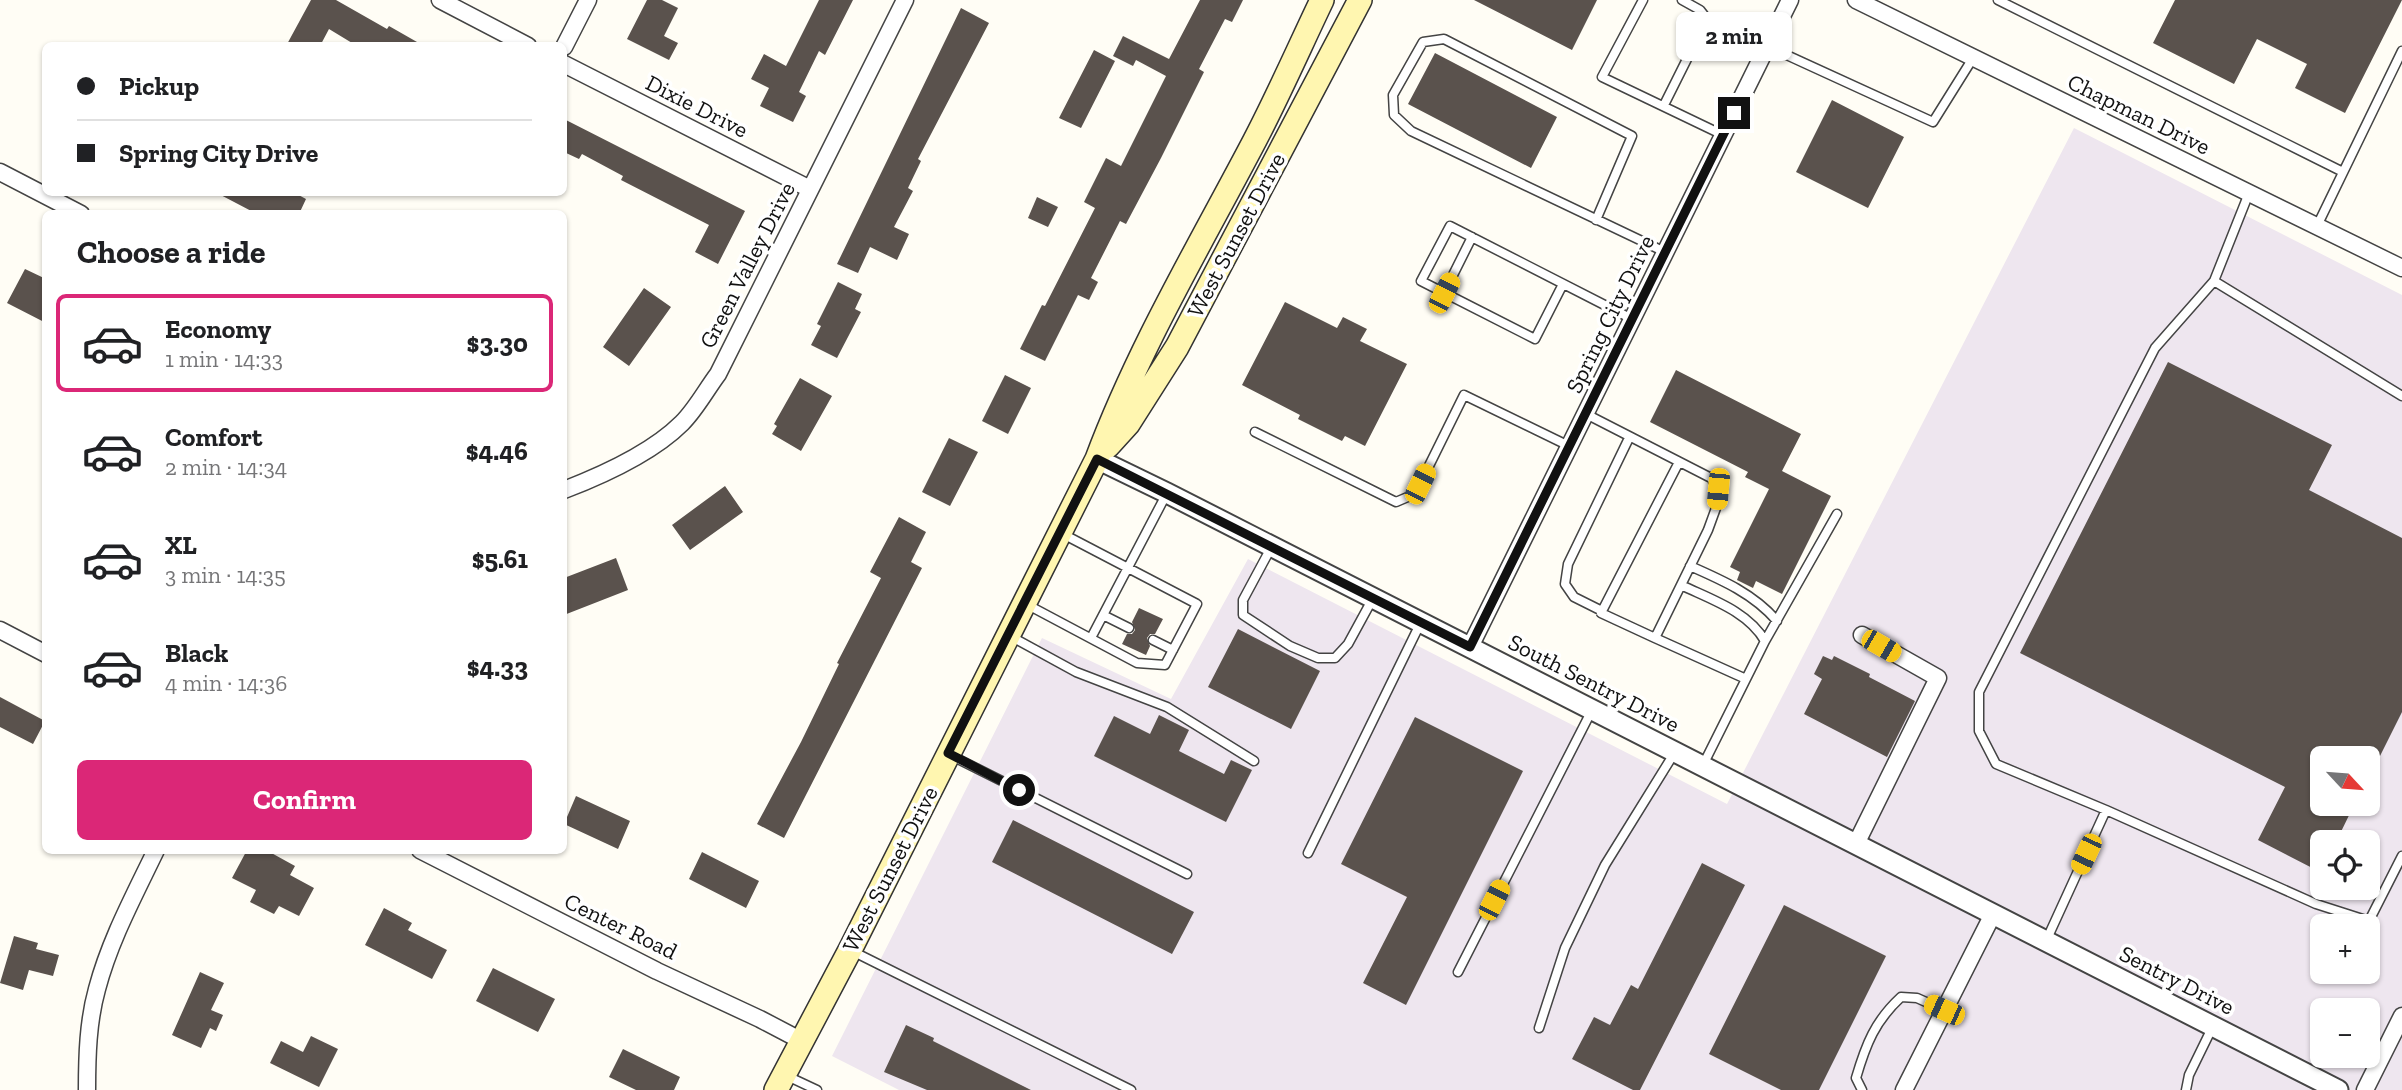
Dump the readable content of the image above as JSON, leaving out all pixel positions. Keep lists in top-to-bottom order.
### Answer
{
  "streets": {
    "main road": ["West Sunset Drive"],
    "street": [
      "Dixie Drive",
      "Chapman Drive",
      "Green Valley Drive",
      "Spring City Drive",
      "South Sentry Drive",
      "Center Road",
      "Sentry Drive"
    ]
  },
  "crossings": [
    ["Dixie Drive", "Green Valley Drive"],
    ["West Sunset Drive", "South Sentry Drive"],
    ["West Sunset Drive", "Center Road"],
    ["Spring City Drive", "South Sentry Drive"],
    ["South Sentry Drive", "Sentry Drive"]
  ],
  "north": "bottom right",
  "page": {
    "bubble": "2 min",
    "banner": ["Pickup", "Spring City Drive"],
    "heading": "Choose a ride",
    "list": [
      {
        "name": "Economy",
        "note": "1 min · 14:33",
        "value": "$3.30"
      },
      {
        "name": "Comfort",
        "note": "2 min · 14:34",
        "value": "$4.46"
      },
      {
        "name": "XL",
        "note": "3 min · 14:35",
        "value": "$5.61"
      },
      {
        "name": "Black",
        "note": "4 min · 14:36",
        "value": "$4.33"
      }
    ],
    "map_buttons": ["+", "−"],
    "buttons": "Confirm"
  }
}
